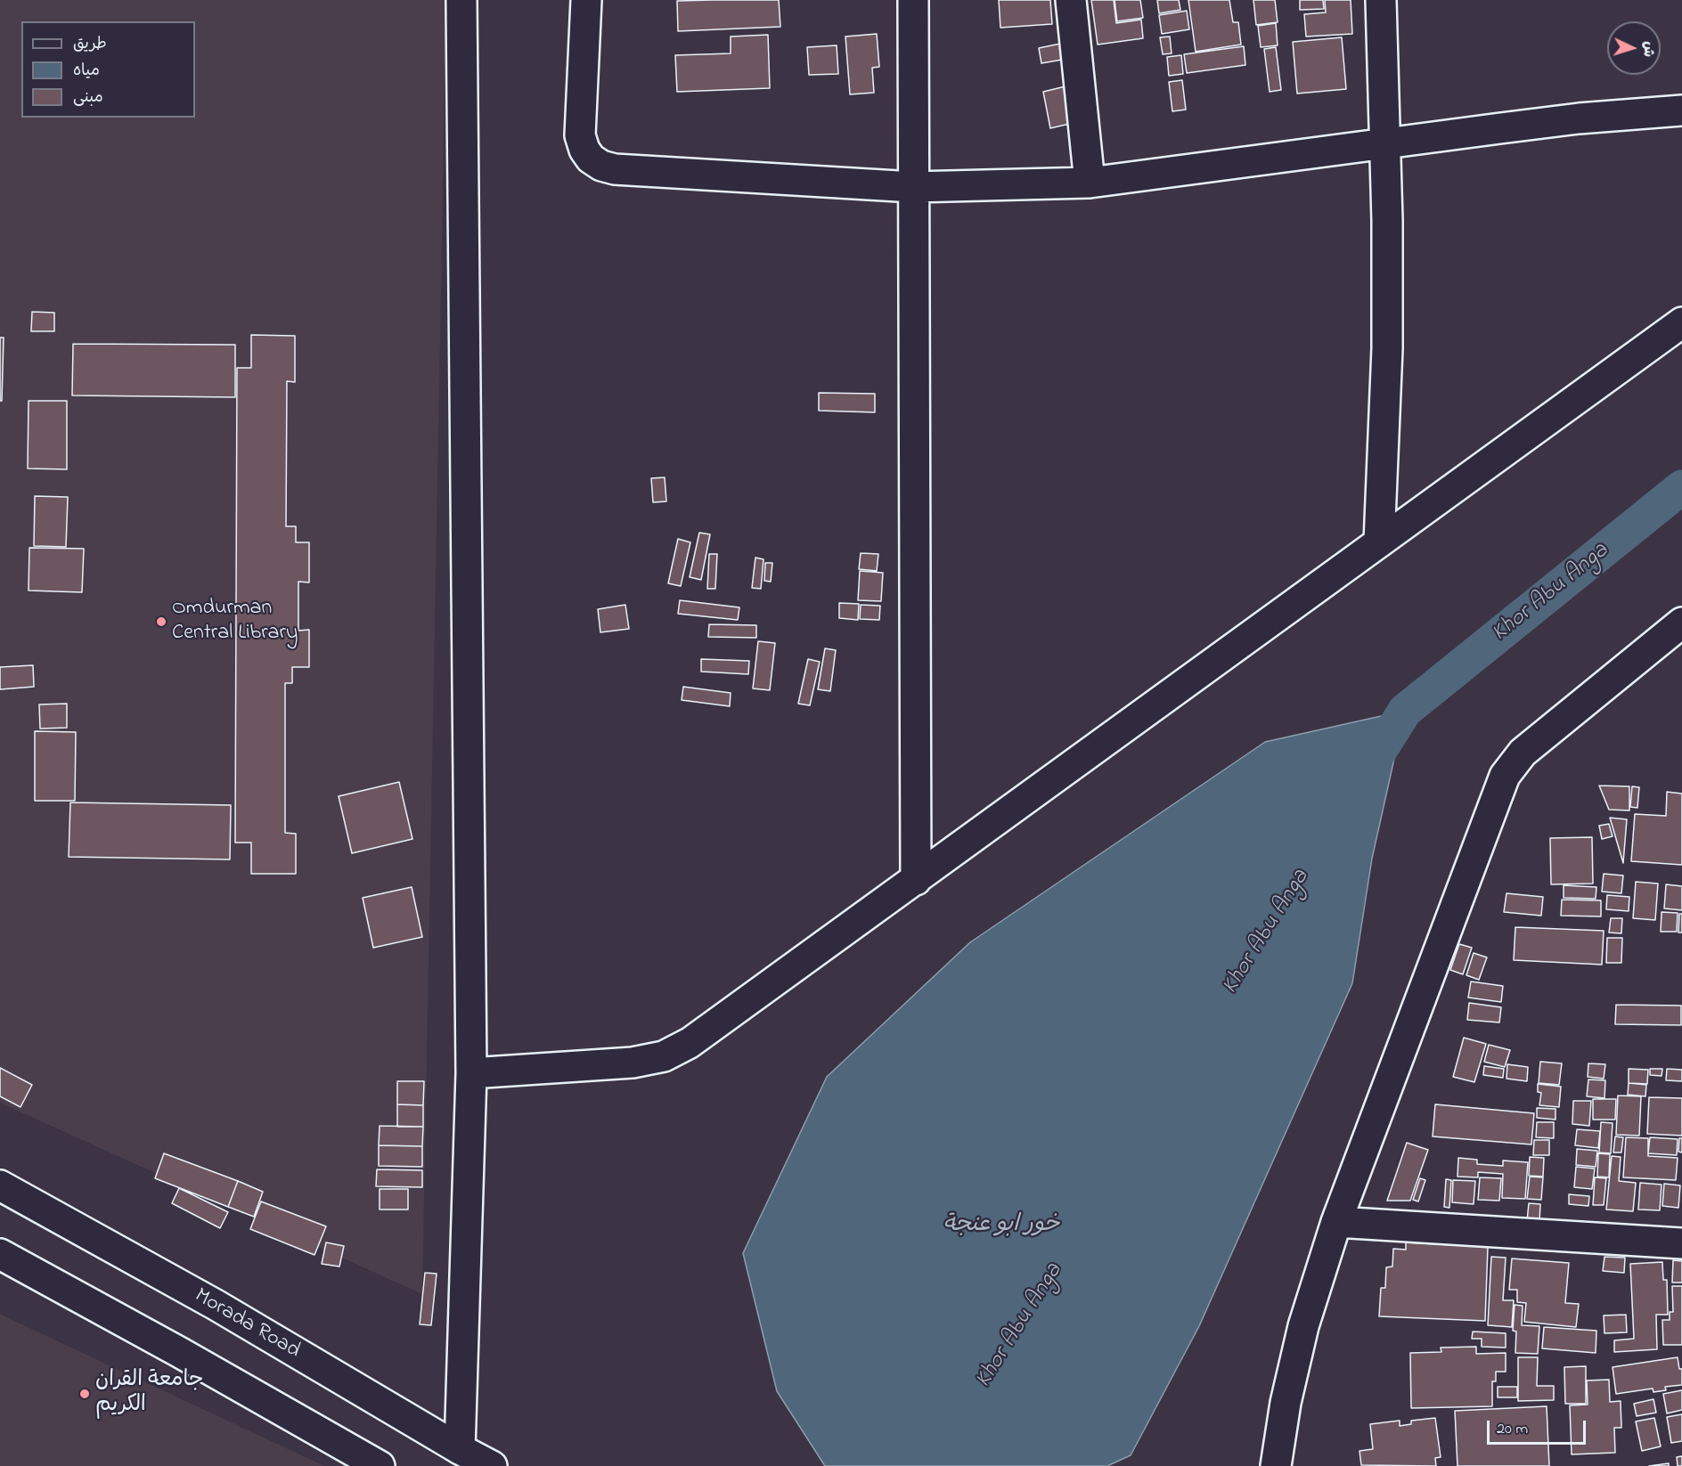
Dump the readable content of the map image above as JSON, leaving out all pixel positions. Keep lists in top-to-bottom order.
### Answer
{
  "streets": {
    "street": ["Morada Road"]
  },
  "water": ["Khor Abu Anga", "خور ابو عنجة"],
  "places": ["Omdurman Central Library", "جامعة القران الكريم"],
  "legend": ["طريق", "مياه", "مبنى"],
  "scale_bar": "20 m",
  "north": "right"
}
